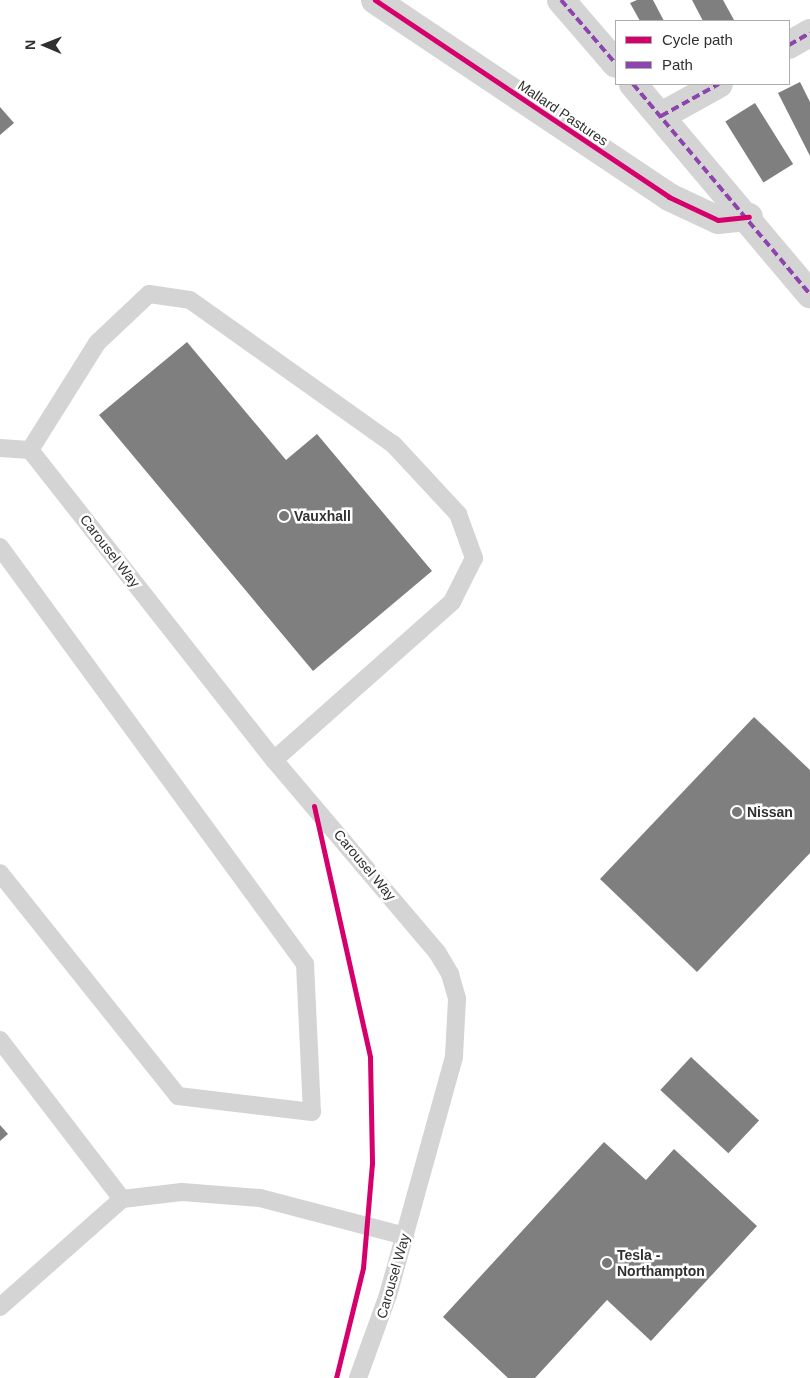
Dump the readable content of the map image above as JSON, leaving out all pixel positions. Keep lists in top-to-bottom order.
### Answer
{
  "streets": {
    "street": ["Mallard Pastures"],
    "lane": ["Carousel Way"]
  },
  "places": ["Vauxhall", "Nissan", "Tesla - Northampton"],
  "legend": ["Cycle path", "Path"],
  "north": "left"
}
